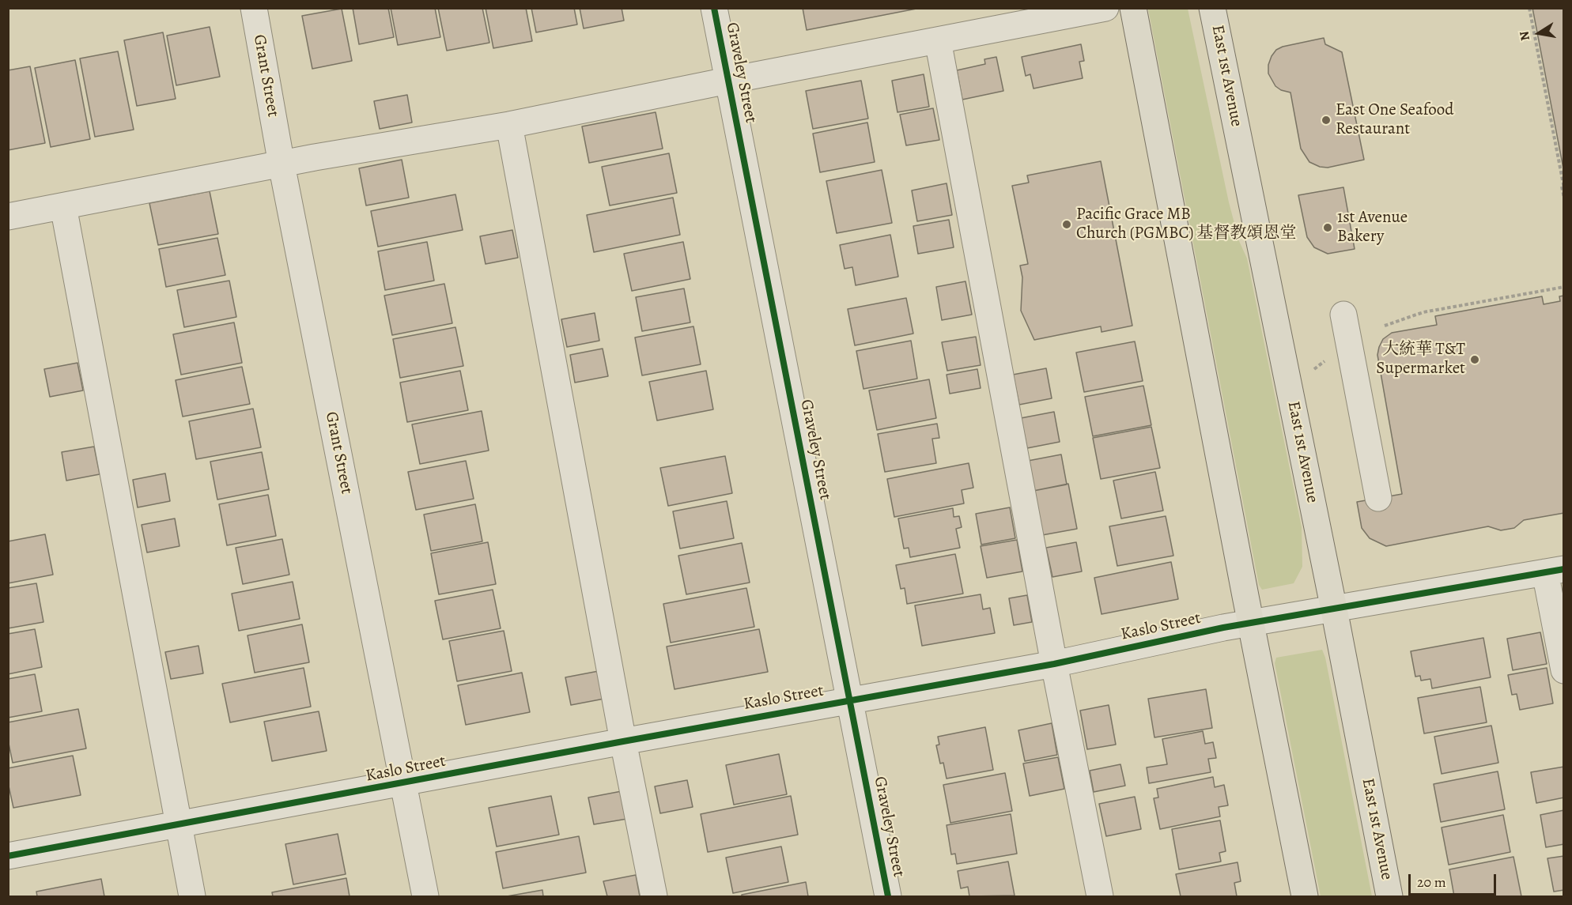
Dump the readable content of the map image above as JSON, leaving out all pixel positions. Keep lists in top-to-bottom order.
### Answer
{
  "streets": {
    "main road": ["East 1st Avenue"],
    "street": ["Graveley Street", "Grant Street", "Kaslo Street"]
  },
  "crossings": [
    ["Graveley Street", "Kaslo Street"],
    ["Grant Street", "Kaslo Street"],
    ["East 1st Avenue", "Kaslo Street"]
  ],
  "places": [
    "East One Seafood Restaurant",
    "Pacific Grace MB Church (PGMBC) 基督教頌恩堂",
    "1st Avenue Bakery",
    "大統華 T&T Supermarket"
  ],
  "scale_bar": "20 m",
  "north": "left"
}
